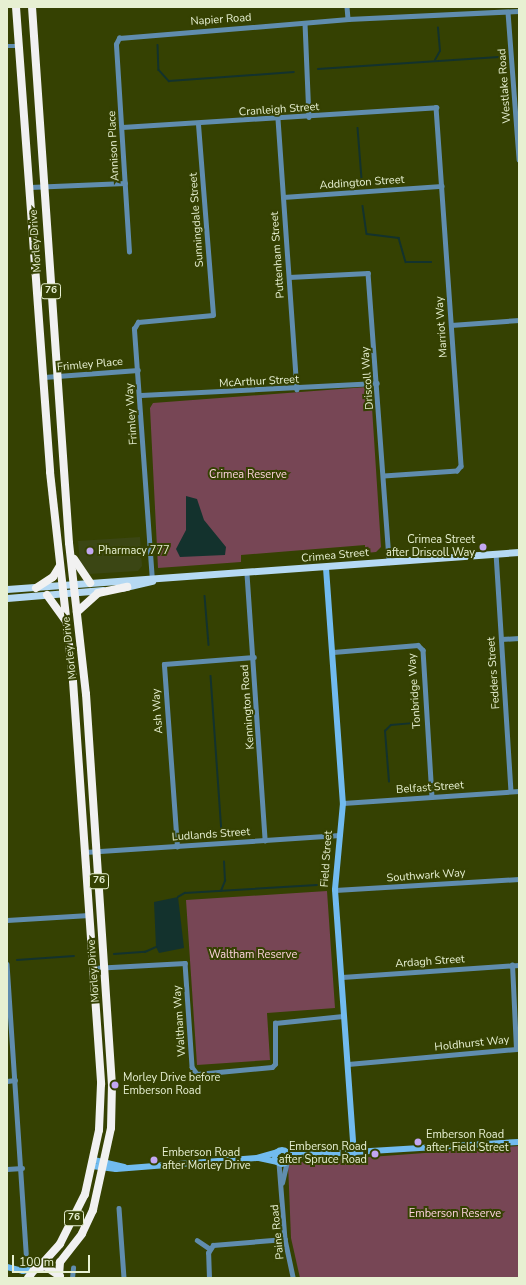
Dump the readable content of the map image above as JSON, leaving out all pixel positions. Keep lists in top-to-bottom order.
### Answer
{
  "streets": {
    "highway": ["Morley Drive", "76"],
    "main road": ["Crimea Street"],
    "street": [
      "Napier Road",
      "Westlake Road",
      "Cranleigh Street",
      "Annison Place",
      "Addington Street",
      "Sunningdale Street",
      "Puttenham Street",
      "Marriot Way",
      "Frimley Place",
      "Driscoll Way",
      "McArthur Street",
      "Frimley Way",
      "Fedders Street",
      "Tonbridge Way",
      "Kennington Road",
      "Ash Way",
      "Belfast Street",
      "Ludlands Street",
      "Field Street",
      "Southwark Way",
      "Ardagh Street",
      "Waltham Way",
      "Holdhurst Way",
      "Paine Road"
    ]
  },
  "crossings": [
    ["Napier Road", "Westlake Road"],
    ["Napier Road", "Annison Place"],
    ["Cranleigh Street", "Annison Place"],
    ["Cranleigh Street", "Sunningdale Street"],
    ["Cranleigh Street", "Puttenham Street"],
    ["Cranleigh Street", "Marriot Way"],
    ["Addington Street", "Puttenham Street"],
    ["Addington Street", "Marriot Way"],
    ["Sunningdale Street", "Frimley Way"],
    ["Morley Drive", "Frimley Place"],
    ["Morley Drive", "Crimea Street"],
    ["Morley Drive", "Ludlands Street"],
    ["Morley Drive", "Waltham Way"],
    ["Puttenham Street", "Driscoll Way"],
    ["Puttenham Street", "McArthur Street"],
    ["Marriot Way", "Driscoll Way"],
    ["Frimley Place", "Frimley Way"],
    ["Driscoll Way", "McArthur Street"],
    ["Driscoll Way", "Crimea Street"],
    ["McArthur Street", "Frimley Way"],
    ["Frimley Way", "Crimea Street"],
    ["Crimea Street", "Fedders Street"],
    ["Crimea Street", "Kennington Road"],
    ["Crimea Street", "Field Street"],
    ["Fedders Street", "Belfast Street"],
    ["Tonbridge Way", "Belfast Street"],
    ["Tonbridge Way", "Field Street"],
    ["Kennington Road", "Ash Way"],
    ["Kennington Road", "Ludlands Street"],
    ["Ash Way", "Ludlands Street"],
    ["Belfast Street", "Field Street"],
    ["Ludlands Street", "Field Street"],
    ["Field Street", "Southwark Way"],
    ["Field Street", "Ardagh Street"],
    ["Field Street", "Waltham Way"],
    ["Field Street", "Holdhurst Way"],
    ["Ardagh Street", "Holdhurst Way"]
  ],
  "parks": ["Crimea Reserve", "Waltham Reserve", "Emberson Reserve"],
  "places": [
    "Crimea Street after Driscoll Way",
    "Pharmacy 777",
    "Morley Drive before Emberson Road",
    "Emberson Road after Field Street",
    "Emberson Road after Spruce Road",
    "Emberson Road after Morley Drive"
  ],
  "scale_bar": "100 m"
}
